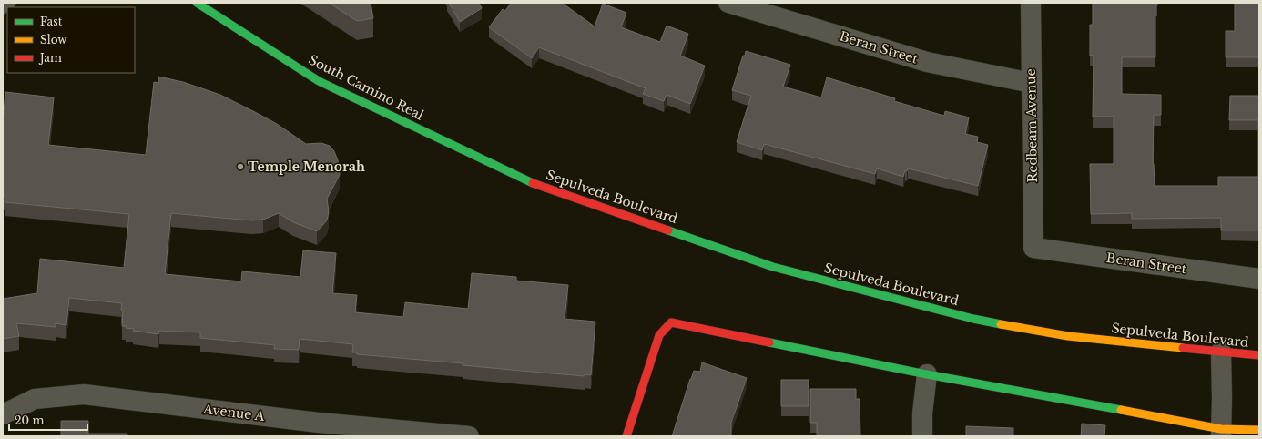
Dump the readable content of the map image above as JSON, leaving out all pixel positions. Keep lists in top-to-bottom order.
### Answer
{
  "streets": {
    "main road": ["South Camino Real", "Sepulveda Boulevard"],
    "street": ["Beran Street", "Redbeam Avenue", "Avenue A"]
  },
  "crossings": [
    ["Beran Street", "Redbeam Avenue"],
    ["South Camino Real", "Sepulveda Boulevard"]
  ],
  "places": ["Temple Menorah"],
  "legend": ["Fast", "Slow", "Jam"],
  "scale_bar": "20 m"
}
